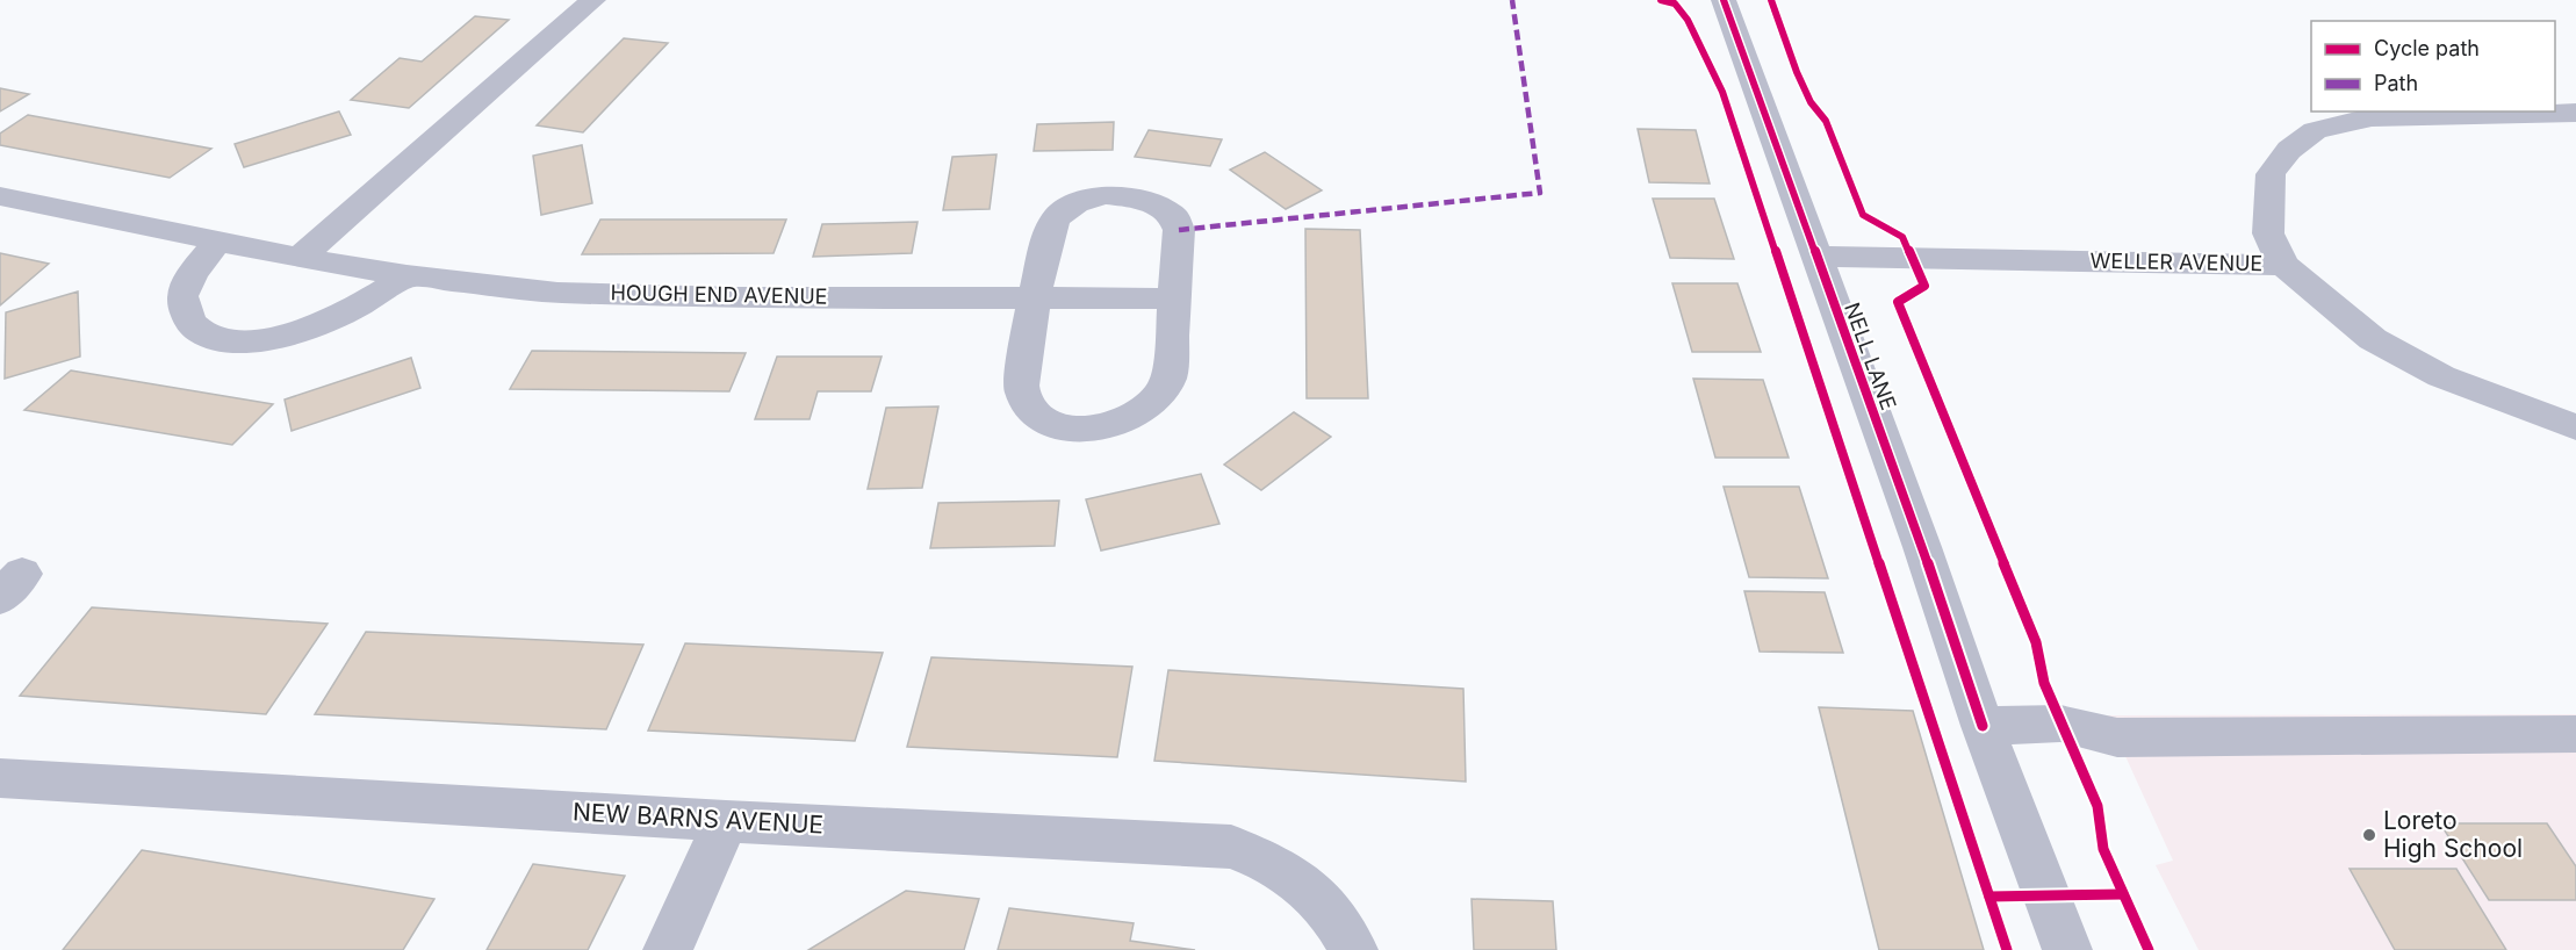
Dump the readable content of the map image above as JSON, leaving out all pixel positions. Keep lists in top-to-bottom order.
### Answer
{
  "streets": {
    "street": [
      "WELLER AVENUE",
      "HOUGH END AVENUE",
      "NELL LANE",
      "NEW BARNS AVENUE"
    ]
  },
  "crossings": [
    ["WELLER AVENUE", "NELL LANE"]
  ],
  "places": ["Loreto High School"],
  "legend": ["Cycle path", "Path"]
}
